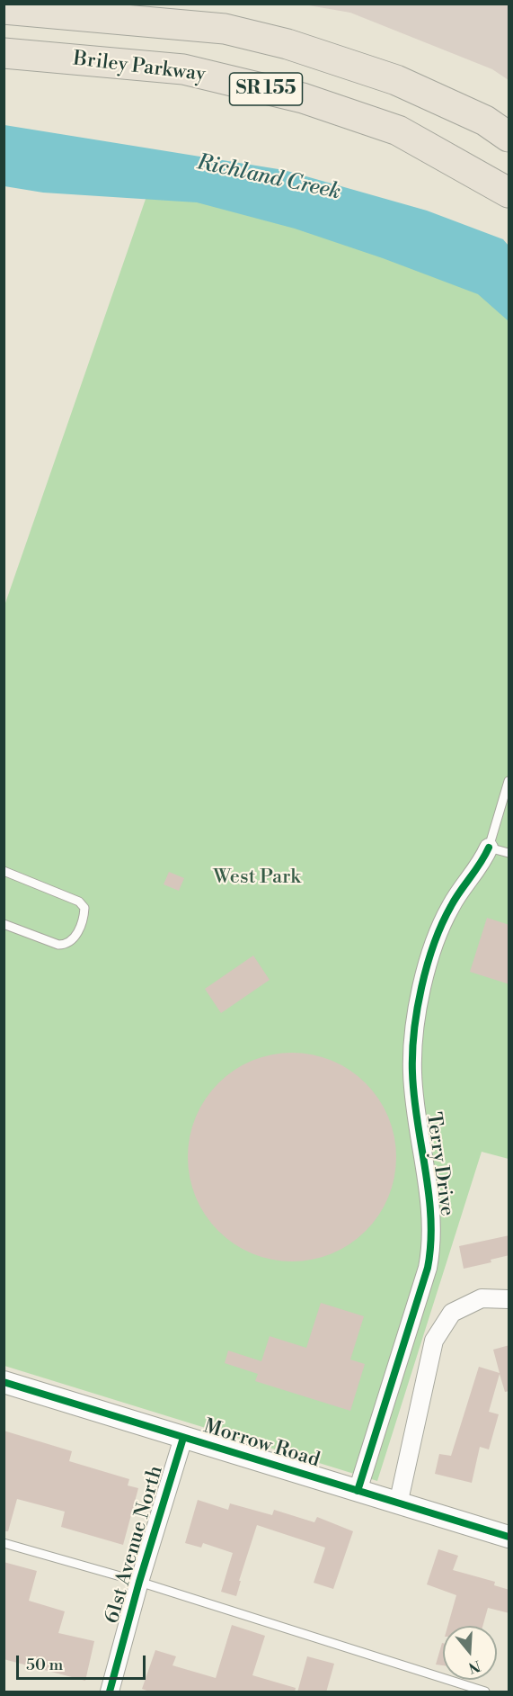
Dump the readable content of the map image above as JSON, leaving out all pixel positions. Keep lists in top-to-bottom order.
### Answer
{
  "streets": {
    "highway": ["Briley Parkway", "SR 155"],
    "street": ["Terry Drive", "Morrow Road", "61st Avenue North"]
  },
  "crossings": [
    ["Terry Drive", "Morrow Road"],
    ["Morrow Road", "61st Avenue North"]
  ],
  "water": ["Richland Creek"],
  "parks": ["West Park"],
  "scale_bar": "50 m",
  "north": "bottom"
}
